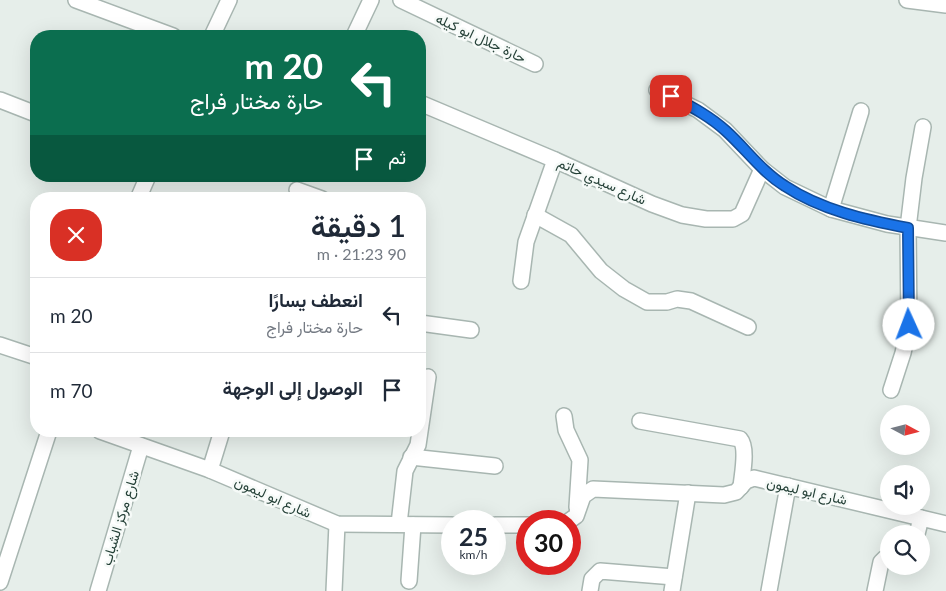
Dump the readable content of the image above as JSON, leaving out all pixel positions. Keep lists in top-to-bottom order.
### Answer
{
  "streets": {
    "street": [
      "حارة جلال ابو كيله",
      "شارع سيدي حاتم",
      "شارع ابو ليمون",
      "شارع مركز الشباب"
    ]
  },
  "crossings": [
    ["شارع ابو ليمون", "شارع مركز الشباب"]
  ],
  "north": "right",
  "page": {
    "turn": ["20 m", "حارة مختار فراج"],
    "then": "ثم",
    "heading": ["1 دقيقة", "90 m · 21:23"],
    "list": [
      {
        "name": "انعطف يسارًا",
        "note": "حارة مختار فراج",
        "value": "20 m"
      },
      {
        "name": "الوصول إلى الوجهة",
        "value": "70 m"
      }
    ],
    "speed": "25 km/h",
    "limit": "30"
  }
}
